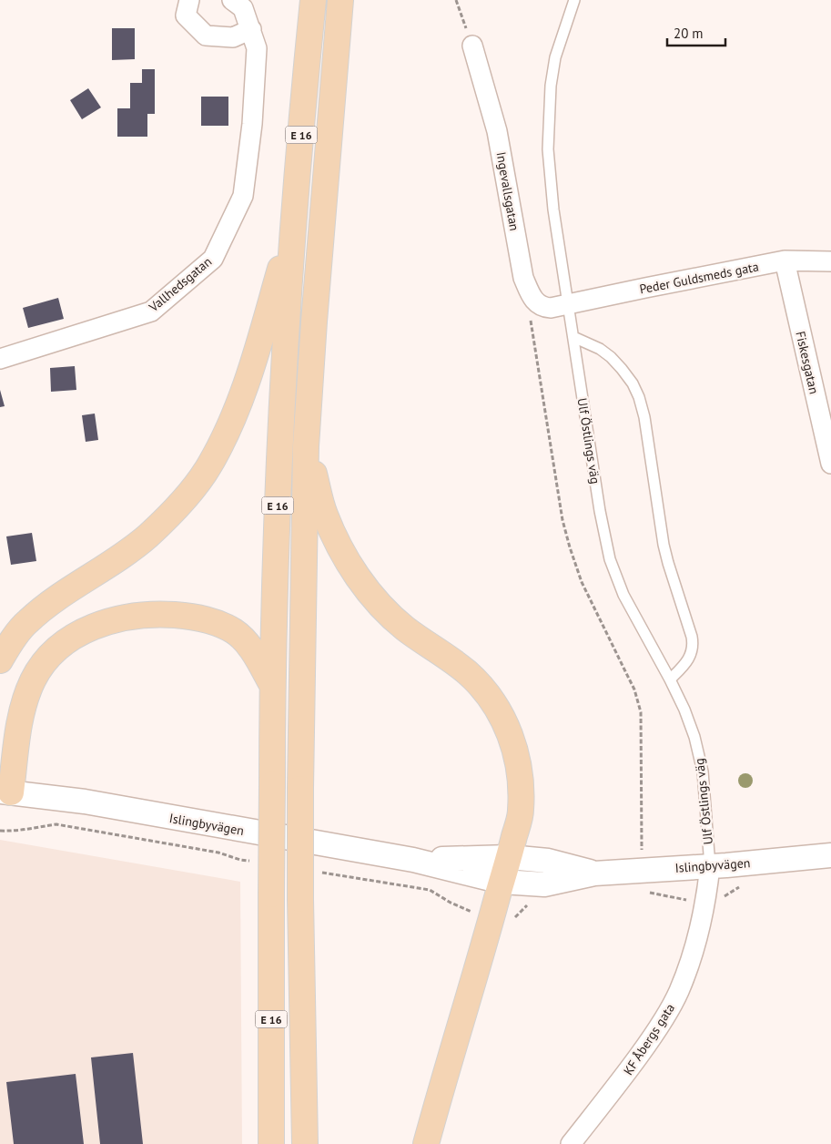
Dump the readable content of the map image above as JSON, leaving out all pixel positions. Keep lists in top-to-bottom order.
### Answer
{
  "streets": {
    "highway": ["E 16"],
    "street": [
      "Ingevallsgatan",
      "Peder Guldsmeds gata",
      "Vallhedsgatan",
      "Fiskesgatan",
      "Islingbyvägen",
      "KF Åbergs gata"
    ],
    "lane": ["Ulf Östlings väg"]
  },
  "crossings": [
    ["Peder Guldsmeds gata", "Fiskesgatan"],
    ["Peder Guldsmeds gata", "Ulf Östlings väg"],
    ["Ulf Östlings väg", "Islingbyvägen"],
    ["Ulf Östlings väg", "KF Åbergs gata"],
    ["Islingbyvägen", "KF Åbergs gata"]
  ],
  "scale_bar": "20 m"
}
